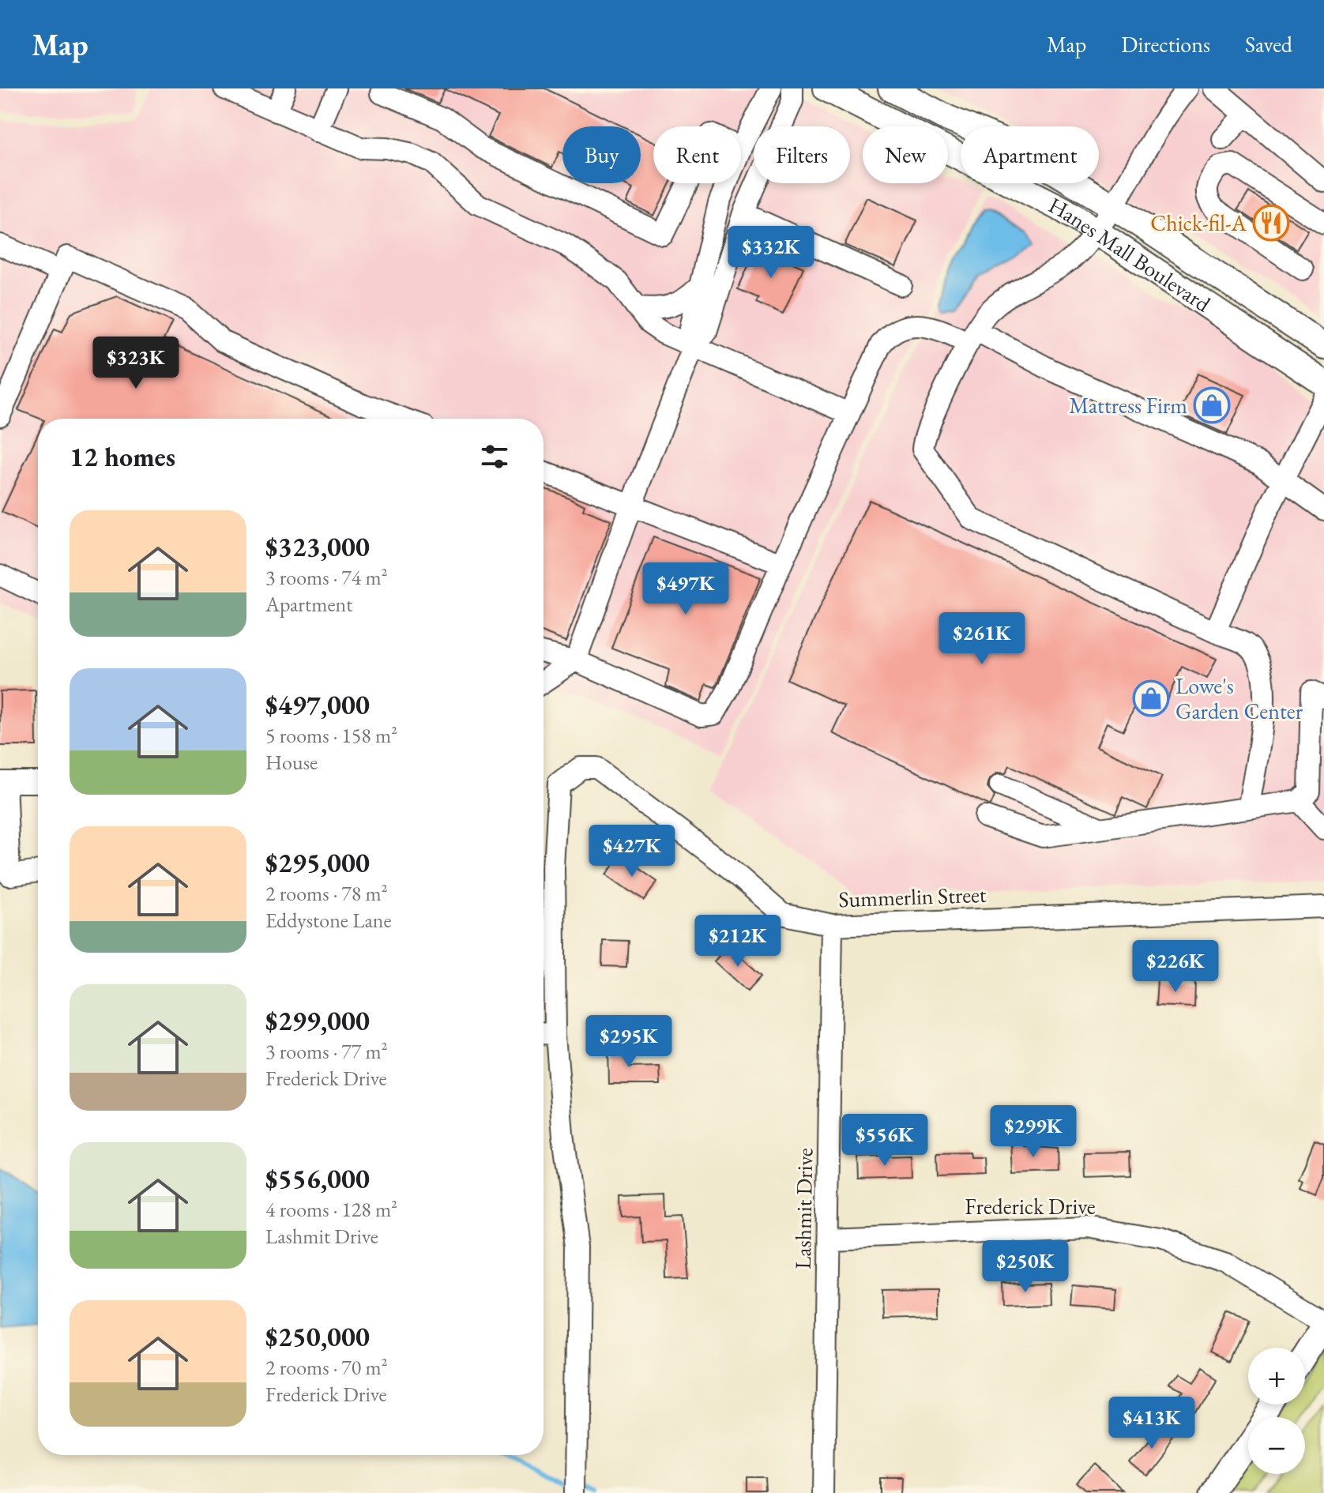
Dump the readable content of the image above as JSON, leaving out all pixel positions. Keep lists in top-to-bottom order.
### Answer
{
  "streets": {
    "main road": ["Hanes Mall Boulevard"],
    "street": ["Summerlin Street", "Frederick Drive", "Lashmit Drive"]
  },
  "crossings": [
    ["Summerlin Street", "Lashmit Drive"],
    ["Frederick Drive", "Lashmit Drive"]
  ],
  "places": {
    "restaurant": ["Chick-fil-A"],
    "shop": ["Mattress Firm", "Lowe's Garden Center"]
  },
  "page": {
    "header": "Map",
    "nav": ["Map", "Directions", "Saved"],
    "chip": [
      "Buy",
      "Rent",
      "Filters",
      "New",
      "Apartment"
    ],
    "price": [
      "$332K",
      "$323K",
      "$497K",
      "$261K",
      "$427K",
      "$212K",
      "$226K",
      "$295K",
      "$299K",
      "$556K",
      "$250K",
      "$413K"
    ],
    "heading": "12 homes",
    "list": [
      {
        "name": "$323,000",
        "note": "3 rooms · 74 m² · Apartment"
      },
      {
        "name": "$497,000",
        "note": "5 rooms · 158 m² · House"
      },
      {
        "name": "$295,000",
        "note": "2 rooms · 78 m² · Eddystone Lane"
      },
      {
        "name": "$299,000",
        "note": "3 rooms · 77 m² · Frederick Drive"
      },
      {
        "name": "$556,000",
        "note": "4 rooms · 128 m² · Lashmit Drive"
      },
      {
        "name": "$250,000",
        "note": "2 rooms · 70 m² · Frederick Drive"
      }
    ],
    "map_buttons": ["+", "−"]
  }
}
